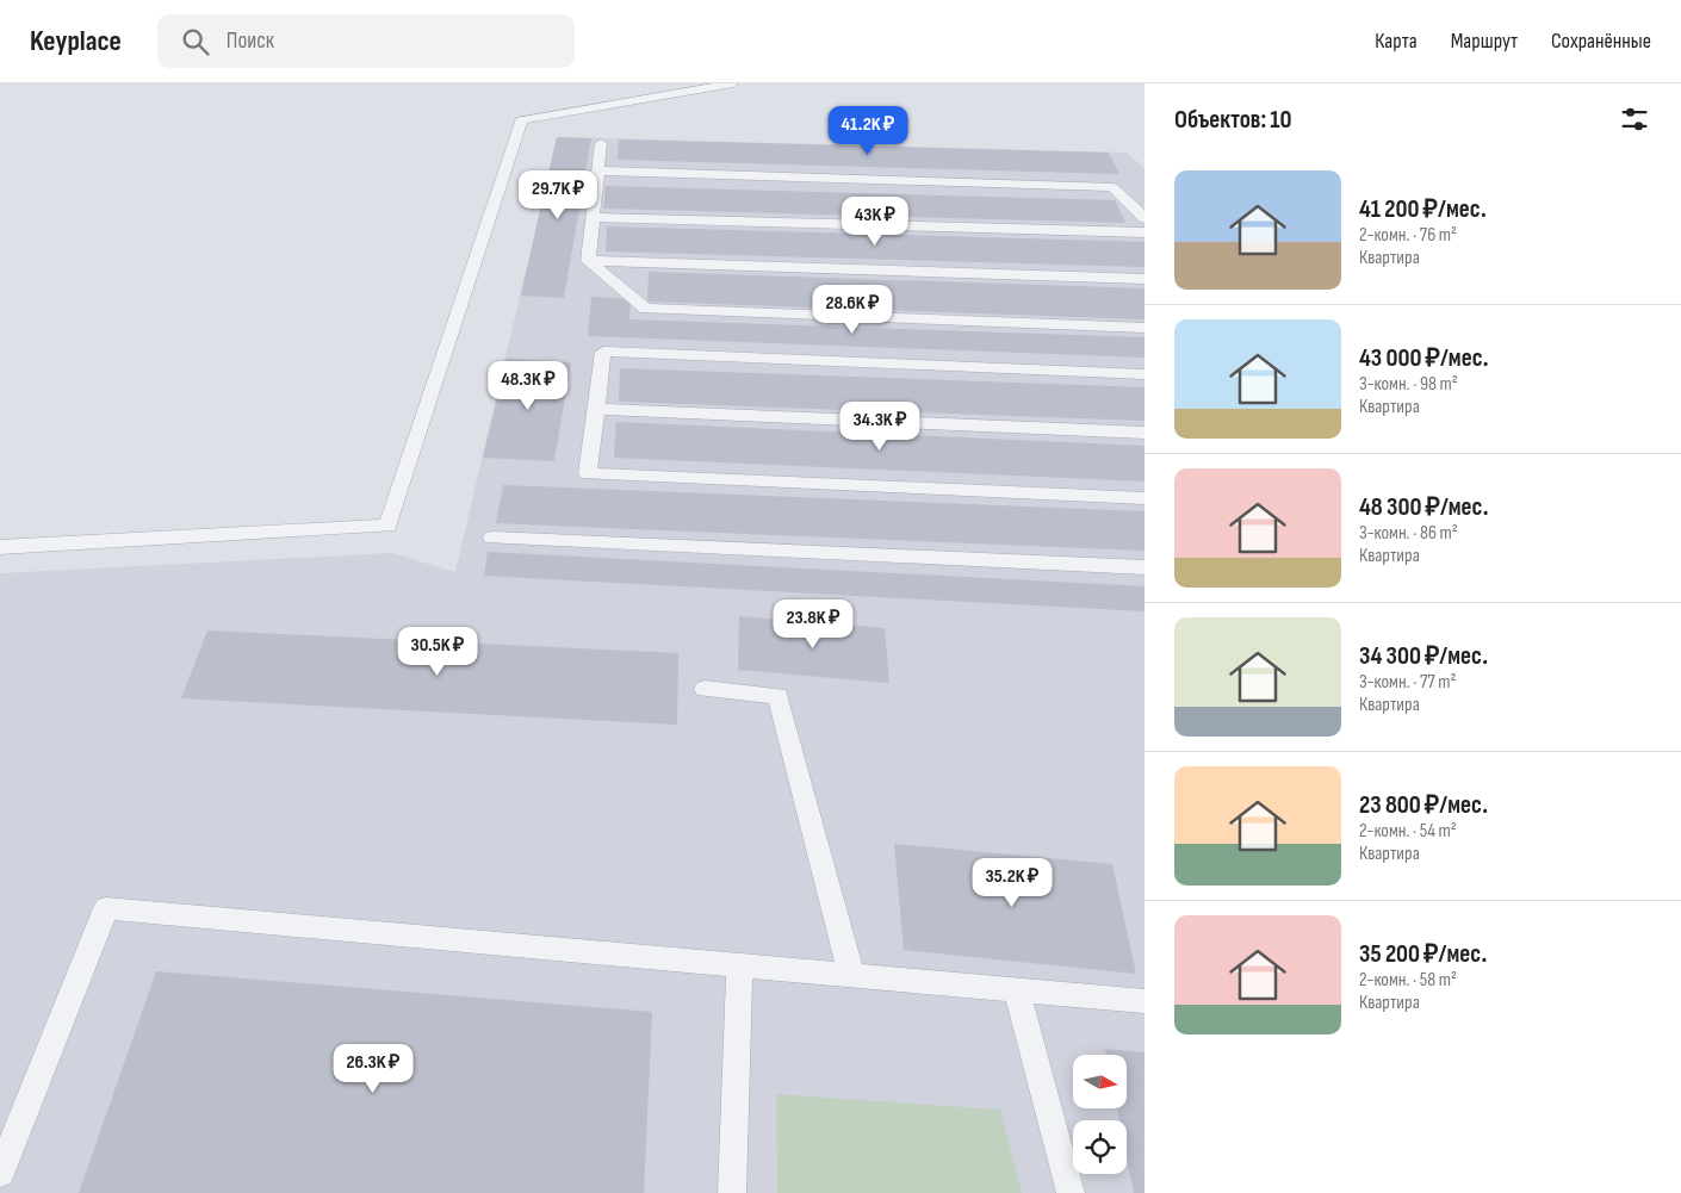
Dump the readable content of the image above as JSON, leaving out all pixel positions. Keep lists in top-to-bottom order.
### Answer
{
  "north": "right",
  "page": {
    "header": "Keyplace",
    "search": "Поиск",
    "nav": ["Карта", "Маршрут", "Сохранённые"],
    "heading": "Объектов: 10",
    "price": [
      "41.2K ₽",
      "29.7K ₽",
      "43K ₽",
      "28.6K ₽",
      "48.3K ₽",
      "34.3K ₽",
      "23.8K ₽",
      "30.5K ₽",
      "35.2K ₽",
      "26.3K ₽"
    ],
    "list": [
      {
        "name": "41 200 ₽/мес.",
        "note": "2-комн. · 76 m² · Квартира"
      },
      {
        "name": "43 000 ₽/мес.",
        "note": "3-комн. · 98 m² · Квартира"
      },
      {
        "name": "48 300 ₽/мес.",
        "note": "3-комн. · 86 m² · Квартира"
      },
      {
        "name": "34 300 ₽/мес.",
        "note": "3-комн. · 77 m² · Квартира"
      },
      {
        "name": "23 800 ₽/мес.",
        "note": "2-комн. · 54 m² · Квартира"
      },
      {
        "name": "35 200 ₽/мес.",
        "note": "2-комн. · 58 m² · Квартира"
      }
    ]
  }
}
